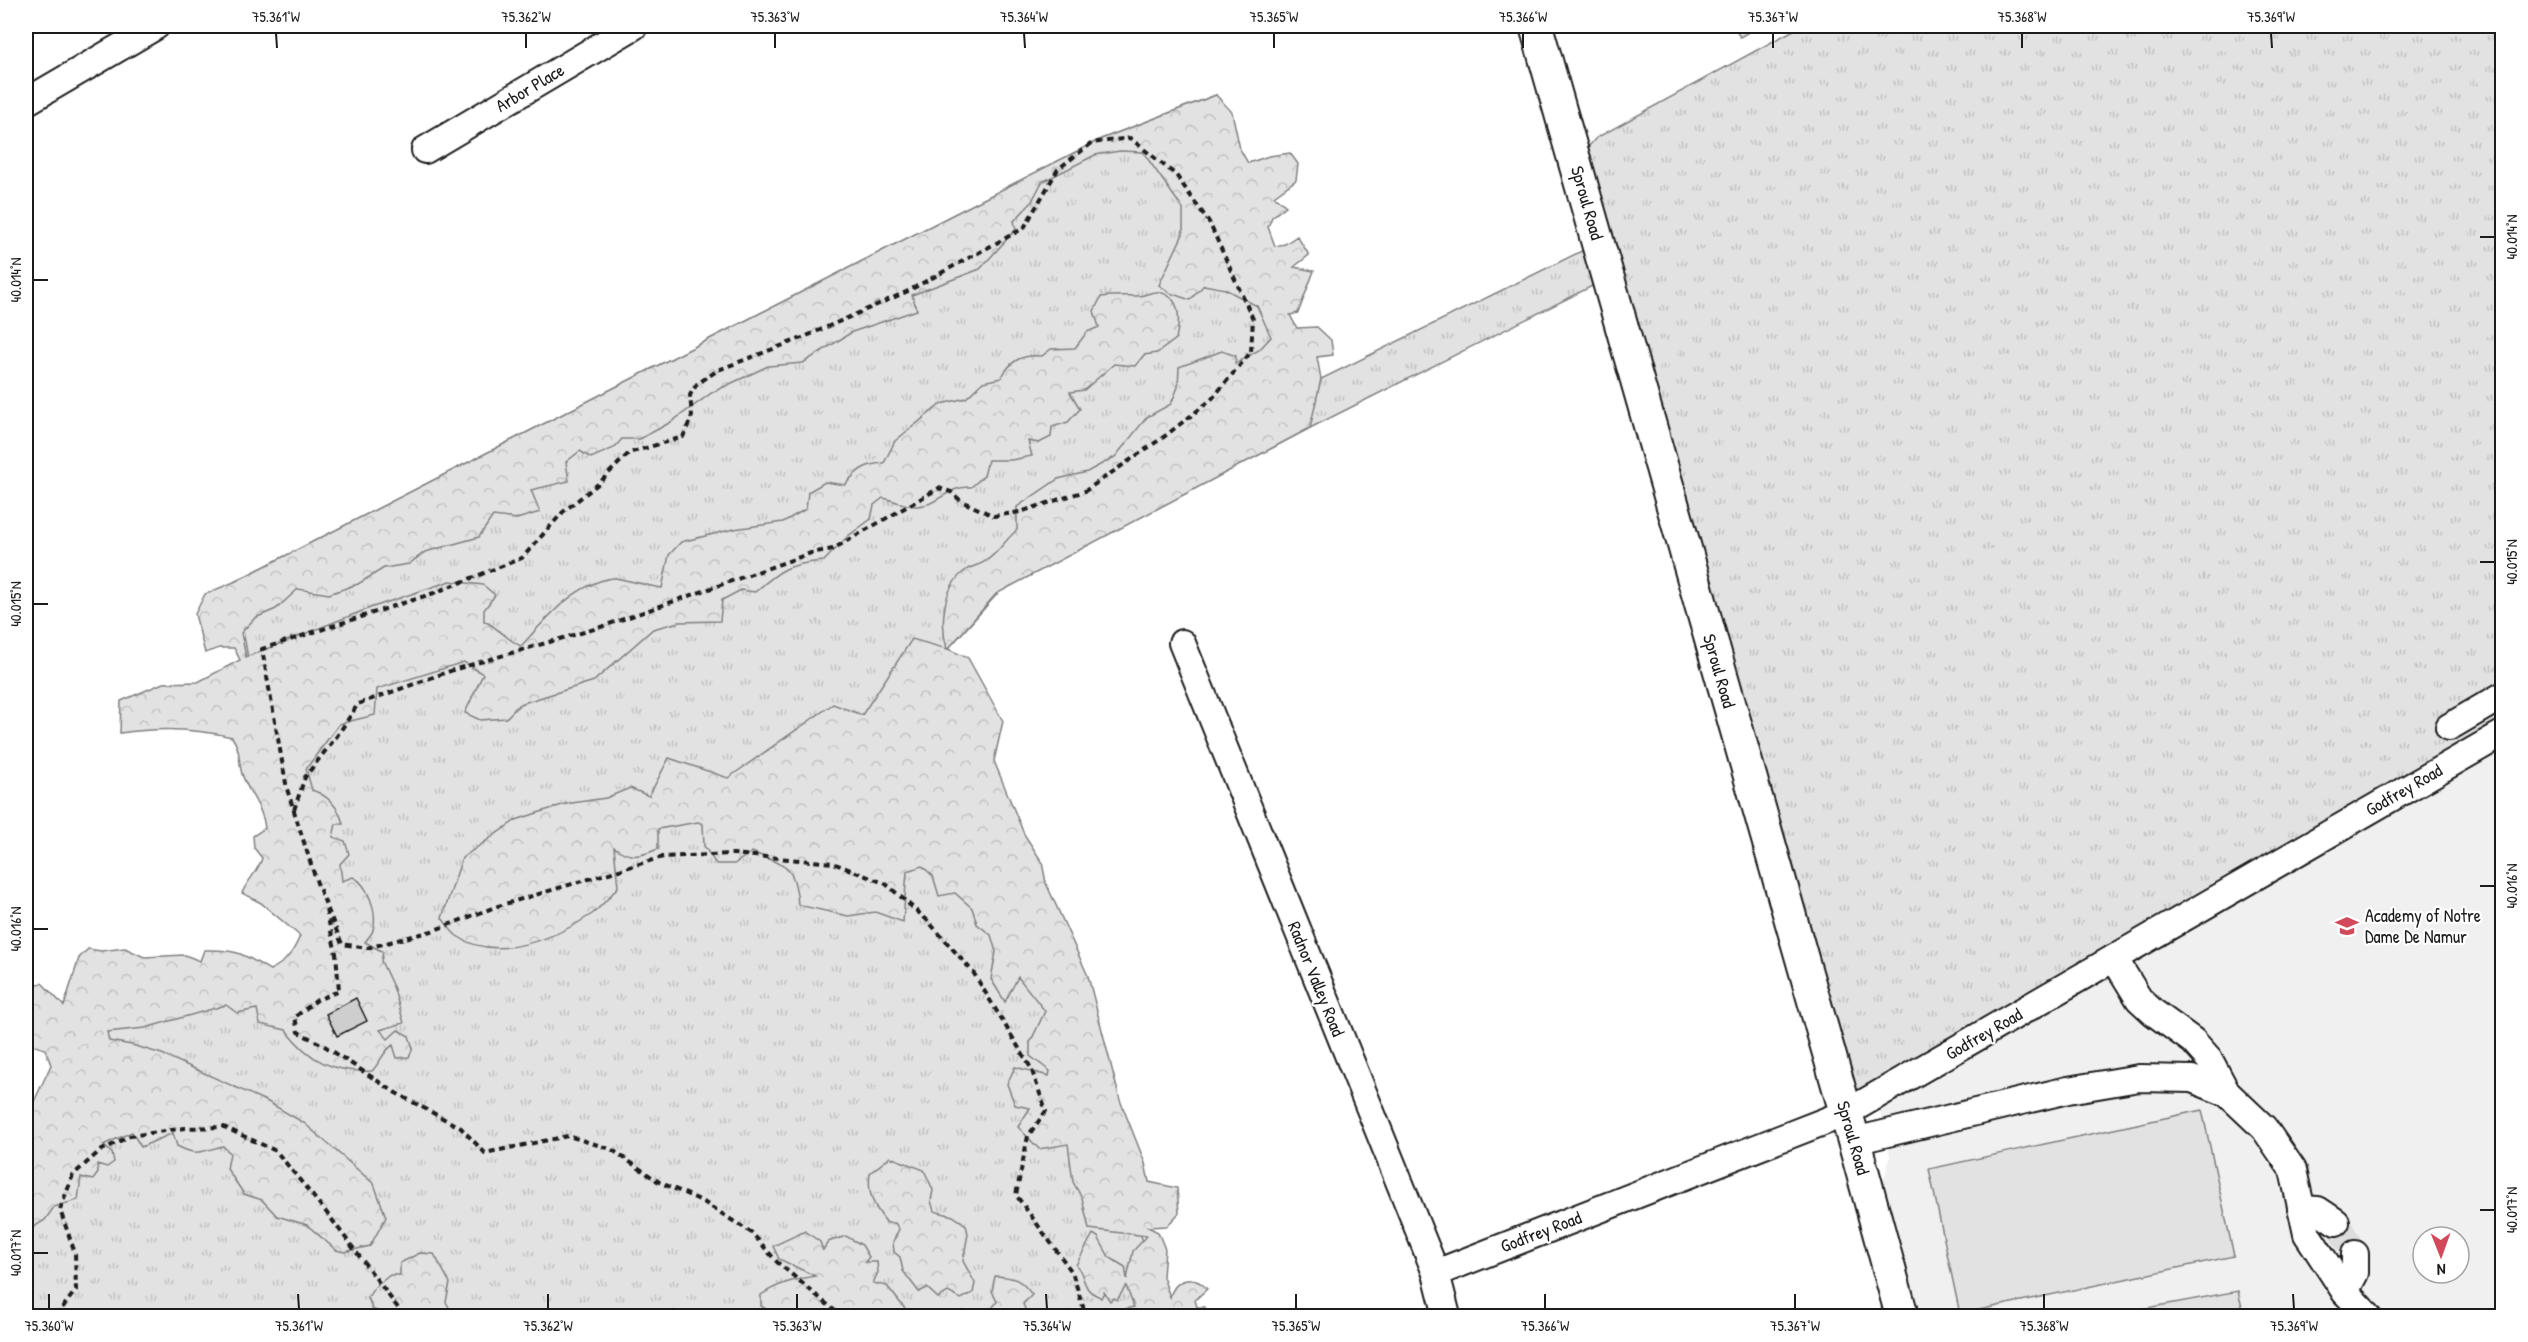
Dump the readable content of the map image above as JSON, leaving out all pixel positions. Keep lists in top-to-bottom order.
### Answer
{
  "streets": {
    "main road": ["Sproul Road"],
    "street": ["Arbor Place", "Godfrey Road", "Radnor Valley Road"]
  },
  "crossings": [
    ["Sproul Road", "Godfrey Road"],
    ["Godfrey Road", "Radnor Valley Road"]
  ],
  "places": {
    "school or university": ["Academy of Notre Dame De Namur"]
  },
  "north": "bottom",
  "coordinates": [
    "75.361°W",
    "75.362°W",
    "75.363°W",
    "75.364°W",
    "75.365°W",
    "75.366°W",
    "75.367°W",
    "75.368°W",
    "75.369°W",
    "40.014°N",
    "40.015°N",
    "40.016°N",
    "40.017°N",
    "75.360°W"
  ]
}
